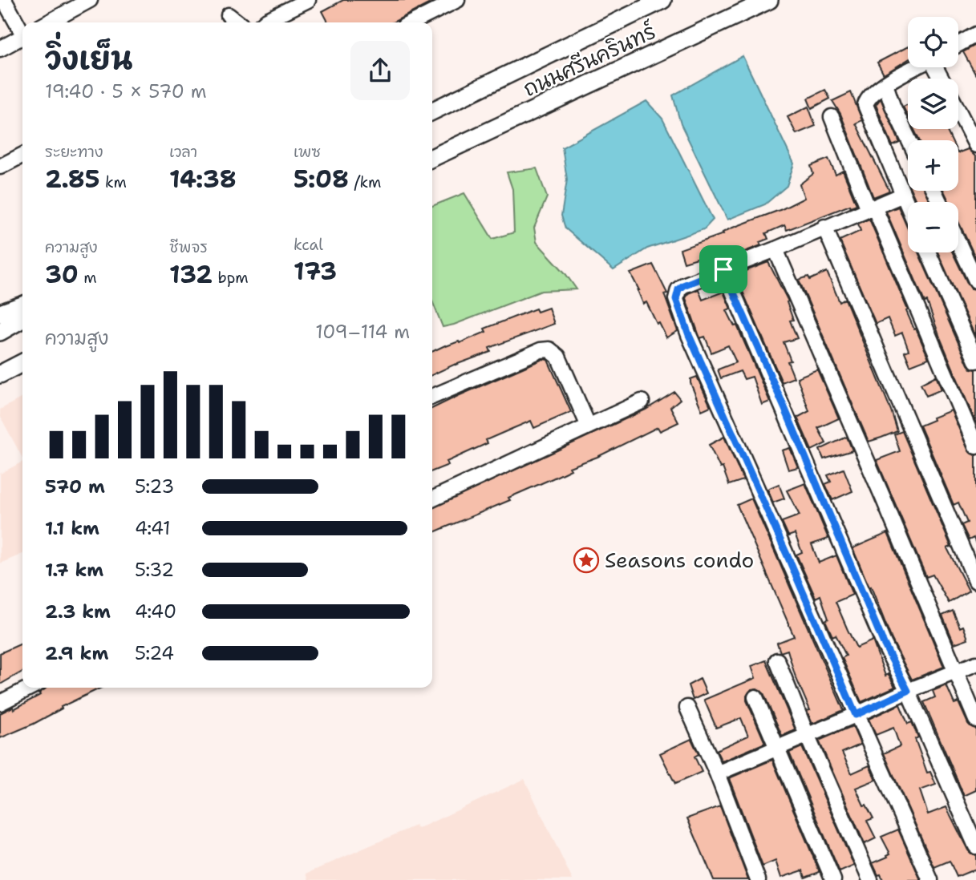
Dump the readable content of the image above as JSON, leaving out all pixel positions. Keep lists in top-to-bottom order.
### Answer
{
  "streets": {
    "main road": ["ถนนศรีนครินทร์"]
  },
  "places": {
    "place": ["Seasons condo"]
  },
  "page": {
    "map_buttons": ["+", "−"],
    "heading": ["วิ่งเย็น", "19:40 · 5 × 570 m"],
    "stats": [
      ["ระยะทาง", "2.85 km"],
      ["เวลา", "14:38"],
      ["เพซ", "5:08 /km"],
      ["ความสูง", "30 m"],
      ["ชีพจร", "132 bpm"],
      ["kcal", "173"]
    ],
    "chart": ["ความสูง", "109–114 m"],
    "list": [
      {
        "name": "570 m",
        "note": "5:23"
      },
      {
        "name": "1.1 km",
        "note": "4:41"
      },
      {
        "name": "1.7 km",
        "note": "5:32"
      },
      {
        "name": "2.3 km",
        "note": "4:40"
      },
      {
        "name": "2.9 km",
        "note": "5:24"
      }
    ]
  }
}
